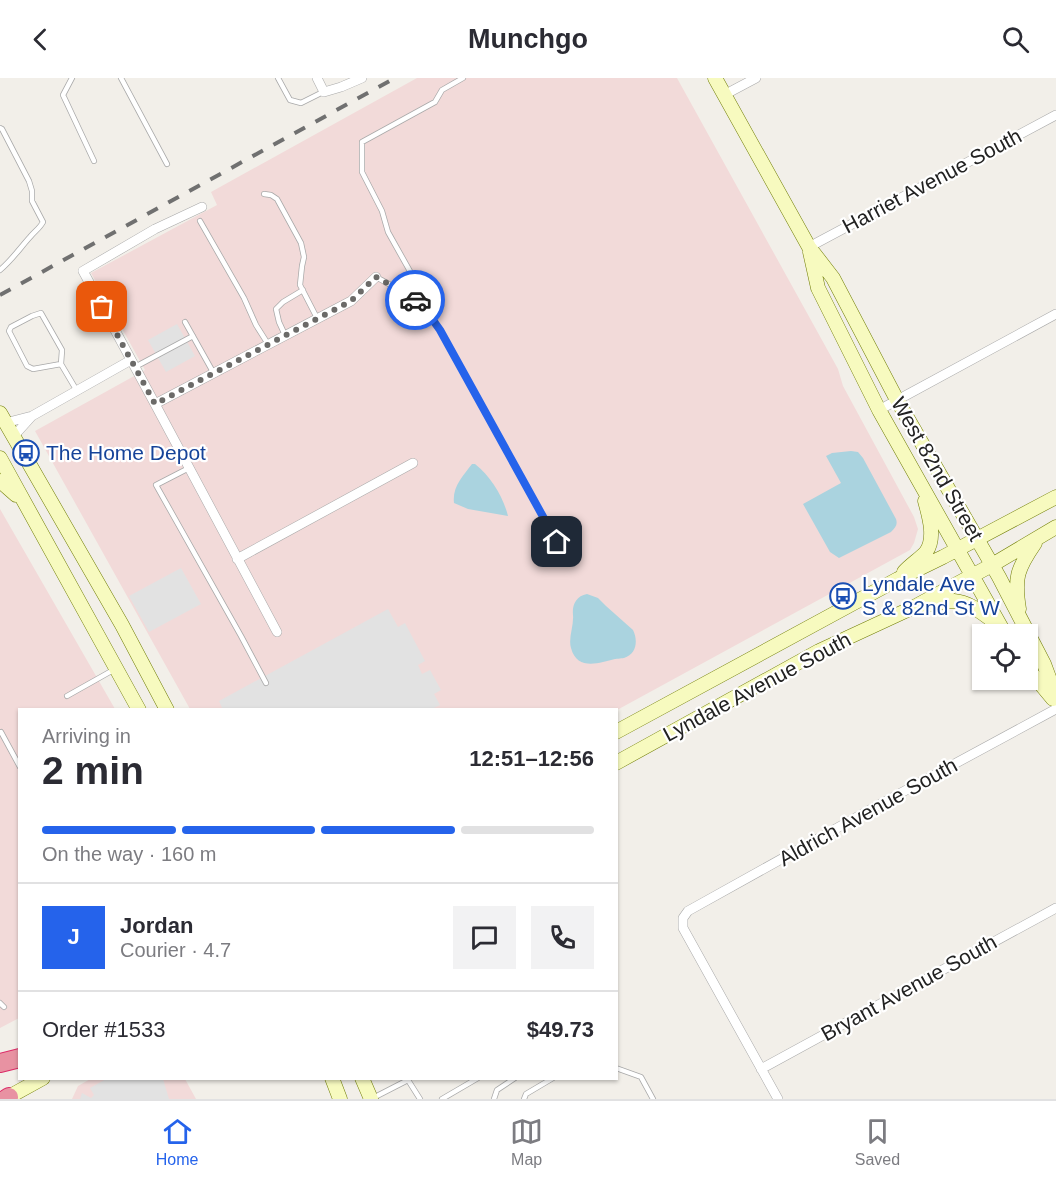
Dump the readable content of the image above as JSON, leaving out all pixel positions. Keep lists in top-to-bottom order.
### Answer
{
  "streets": {
    "main road": ["West 82nd Street", "Lyndale Avenue South"],
    "street": ["Harriet Avenue South", "Aldrich Avenue South", "Bryant Avenue South"]
  },
  "crossings": [
    ["Harriet Avenue South", "West 82nd Street"],
    ["West 82nd Street", "Lyndale Avenue South"],
    ["Aldrich Avenue South", "Bryant Avenue South"]
  ],
  "places": {
    "bus stop": ["The Home Depot", "Lyndale Ave S & 82nd St W"]
  },
  "page": {
    "header": "Munchgo",
    "heading": ["2 min", "Arriving in", "12:51–12:56"],
    "panel": [
      "Jordan",
      "Courier · 4.7",
      "Order #1533",
      "$49.73"
    ],
    "bar": "On the way · 160 m",
    "round": "J",
    "tabs": ["Home", "Map", "Saved"]
  }
}
